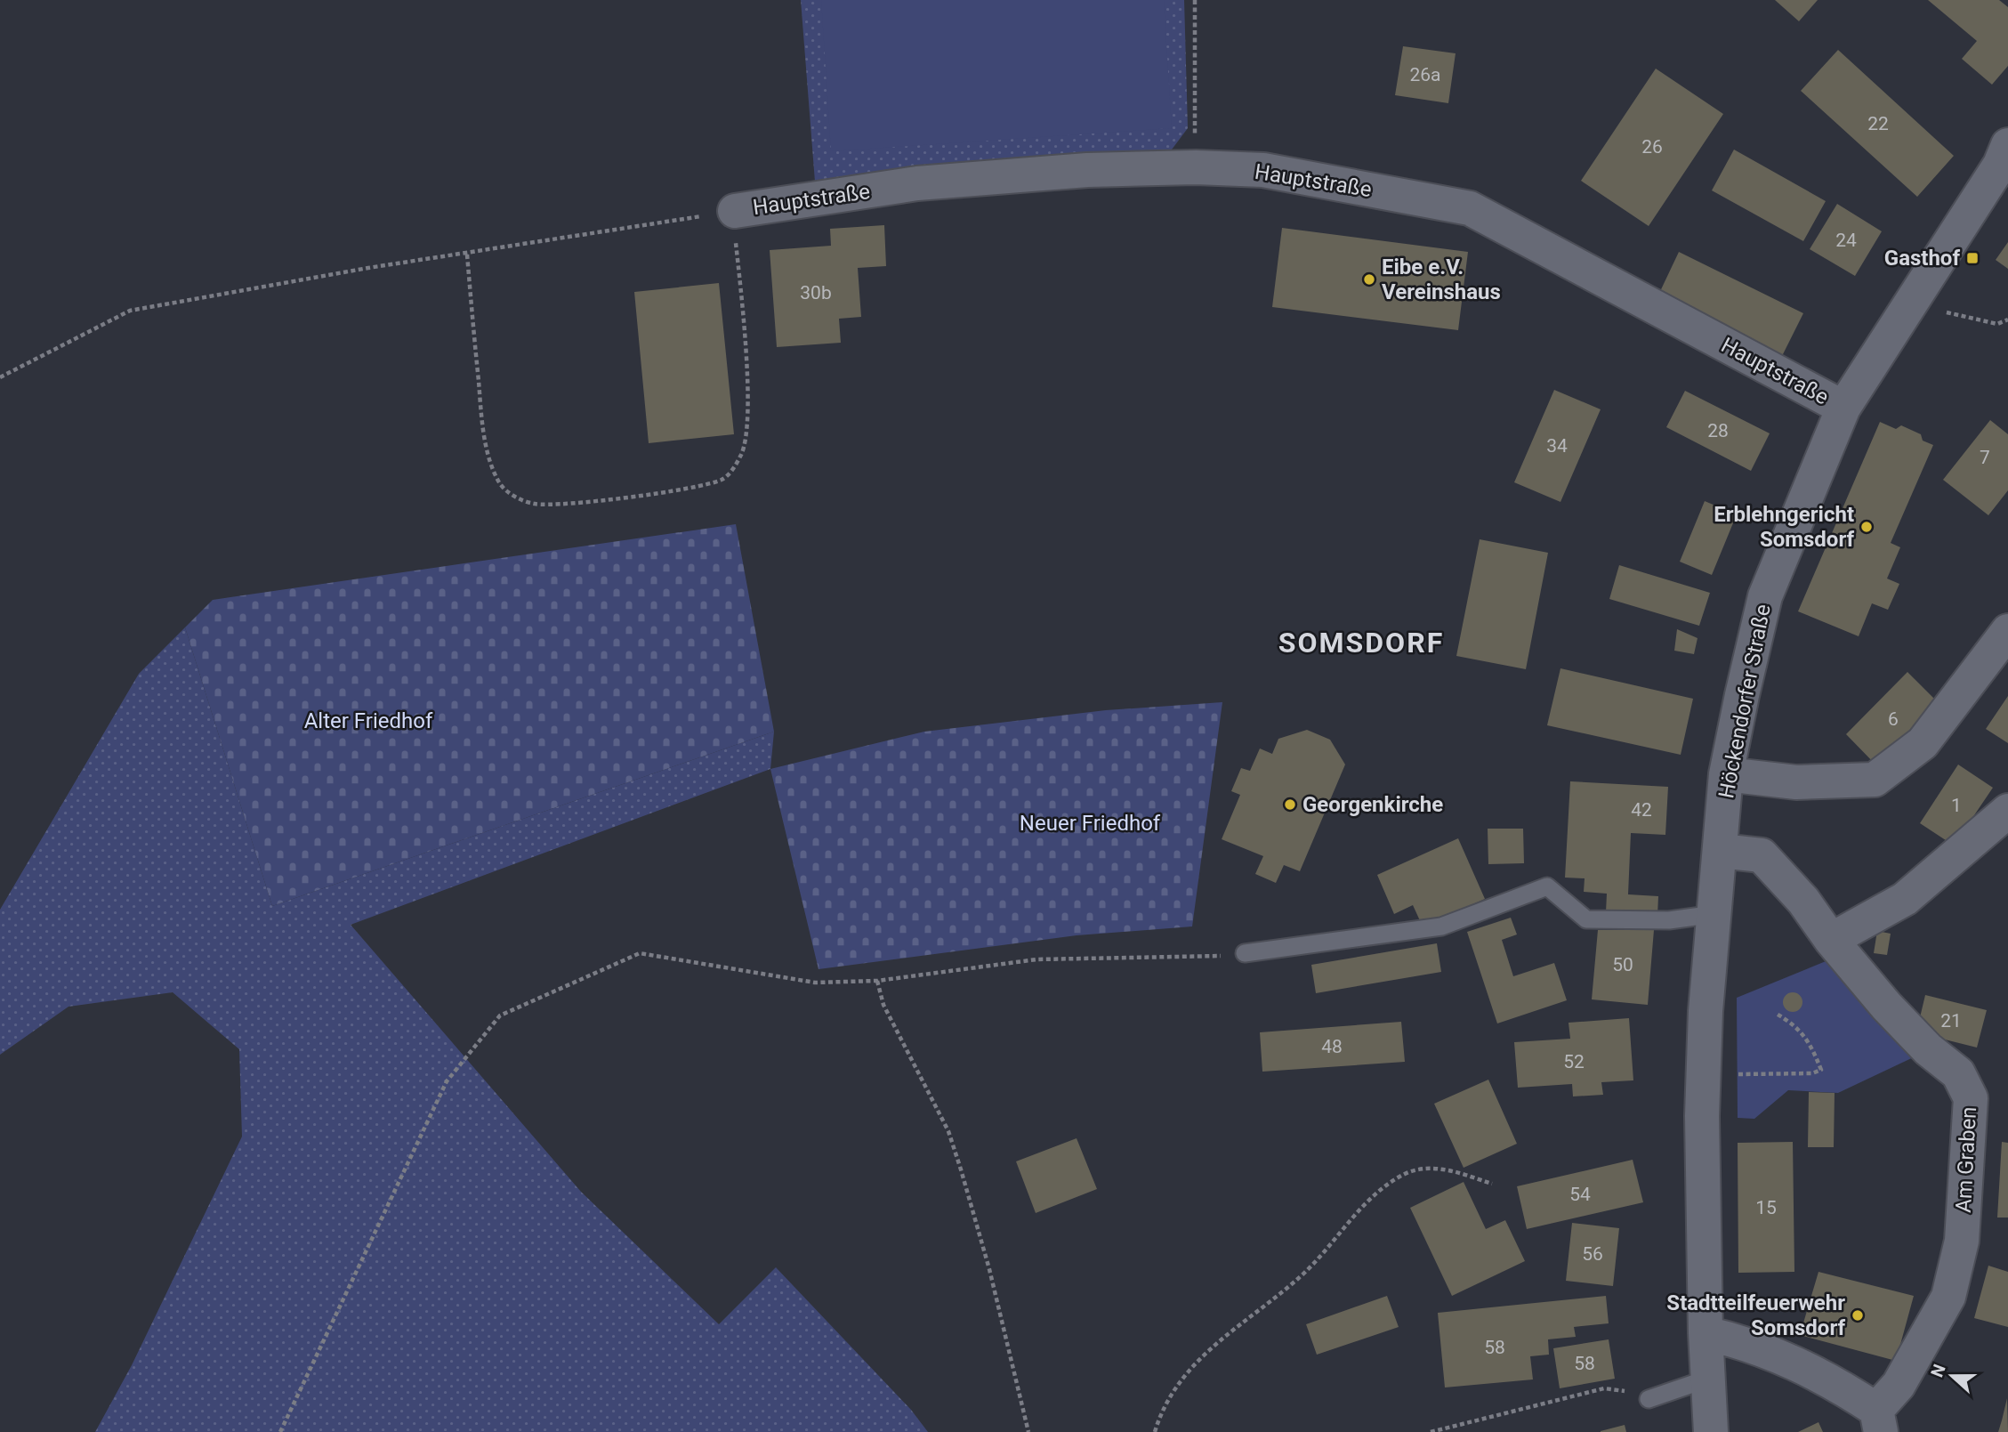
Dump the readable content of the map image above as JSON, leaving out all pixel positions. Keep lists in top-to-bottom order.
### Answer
{
  "streets": {
    "street": ["Hauptstraße", "Höckendorfer Straße", "Am Graben"]
  },
  "crossings": [
    ["Hauptstraße", "Höckendorfer Straße"],
    ["Höckendorfer Straße", "Am Graben"]
  ],
  "districts": ["SOMSDORF"],
  "parks": ["Alter Friedhof", "Neuer Friedhof"],
  "places": {
    "transit": ["Gasthof"],
    "other": [
      "Eibe e.V. Vereinshaus",
      "Erblehngericht Somsdorf",
      "Georgenkirche",
      "Stadtteilfeuerwehr Somsdorf"
    ]
  },
  "house_numbers": [
    "26a",
    "22",
    "26",
    "24",
    "30b",
    "28",
    "34",
    "7",
    "6",
    "1",
    "42",
    "50",
    "21",
    "48",
    "52",
    "54",
    "15",
    "56",
    "58",
    "58"
  ],
  "north": "left"
}
